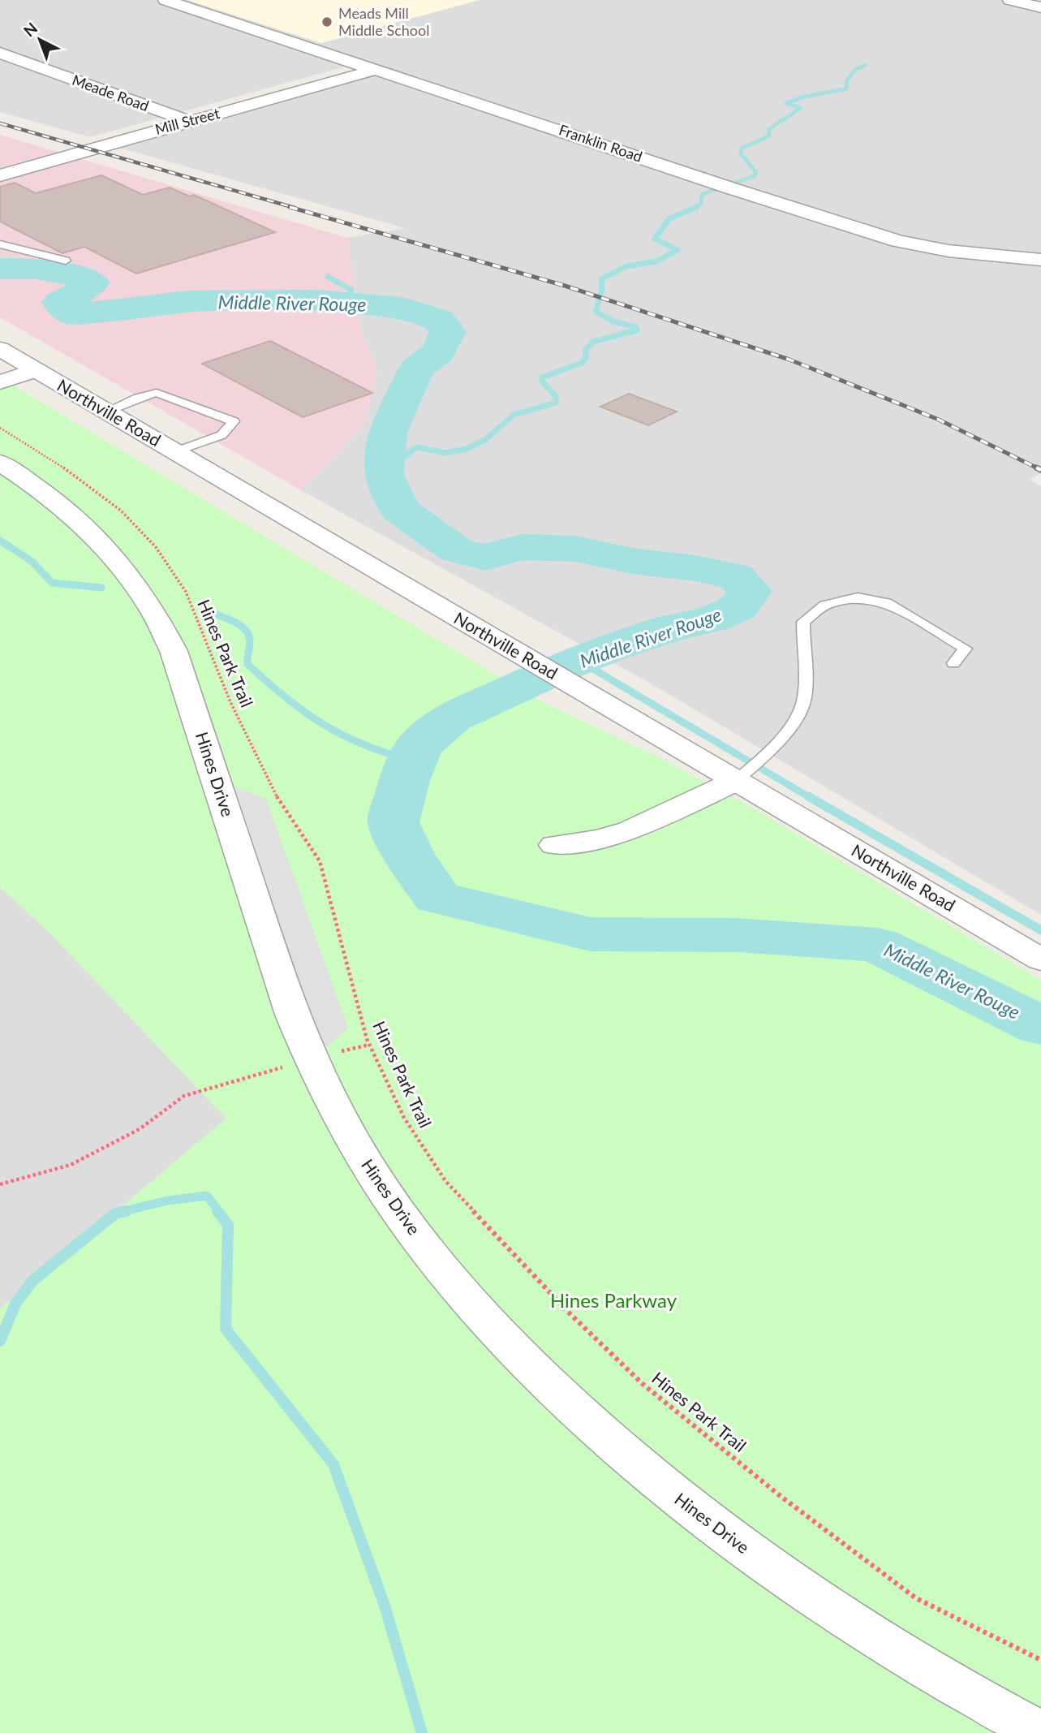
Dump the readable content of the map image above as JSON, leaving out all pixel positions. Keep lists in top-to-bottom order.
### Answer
{
  "streets": {
    "street": [
      "Meade Road",
      "Mill Street",
      "Franklin Road",
      "Northville Road",
      "Hines Drive"
    ],
    "path": ["Hines Park Trail"]
  },
  "crossings": [
    ["Meade Road", "Mill Street"],
    ["Mill Street", "Franklin Road"]
  ],
  "water": ["Middle River Rouge"],
  "parks": ["Hines Parkway"],
  "places": ["Meads Mill Middle School"],
  "north": "top left"
}
